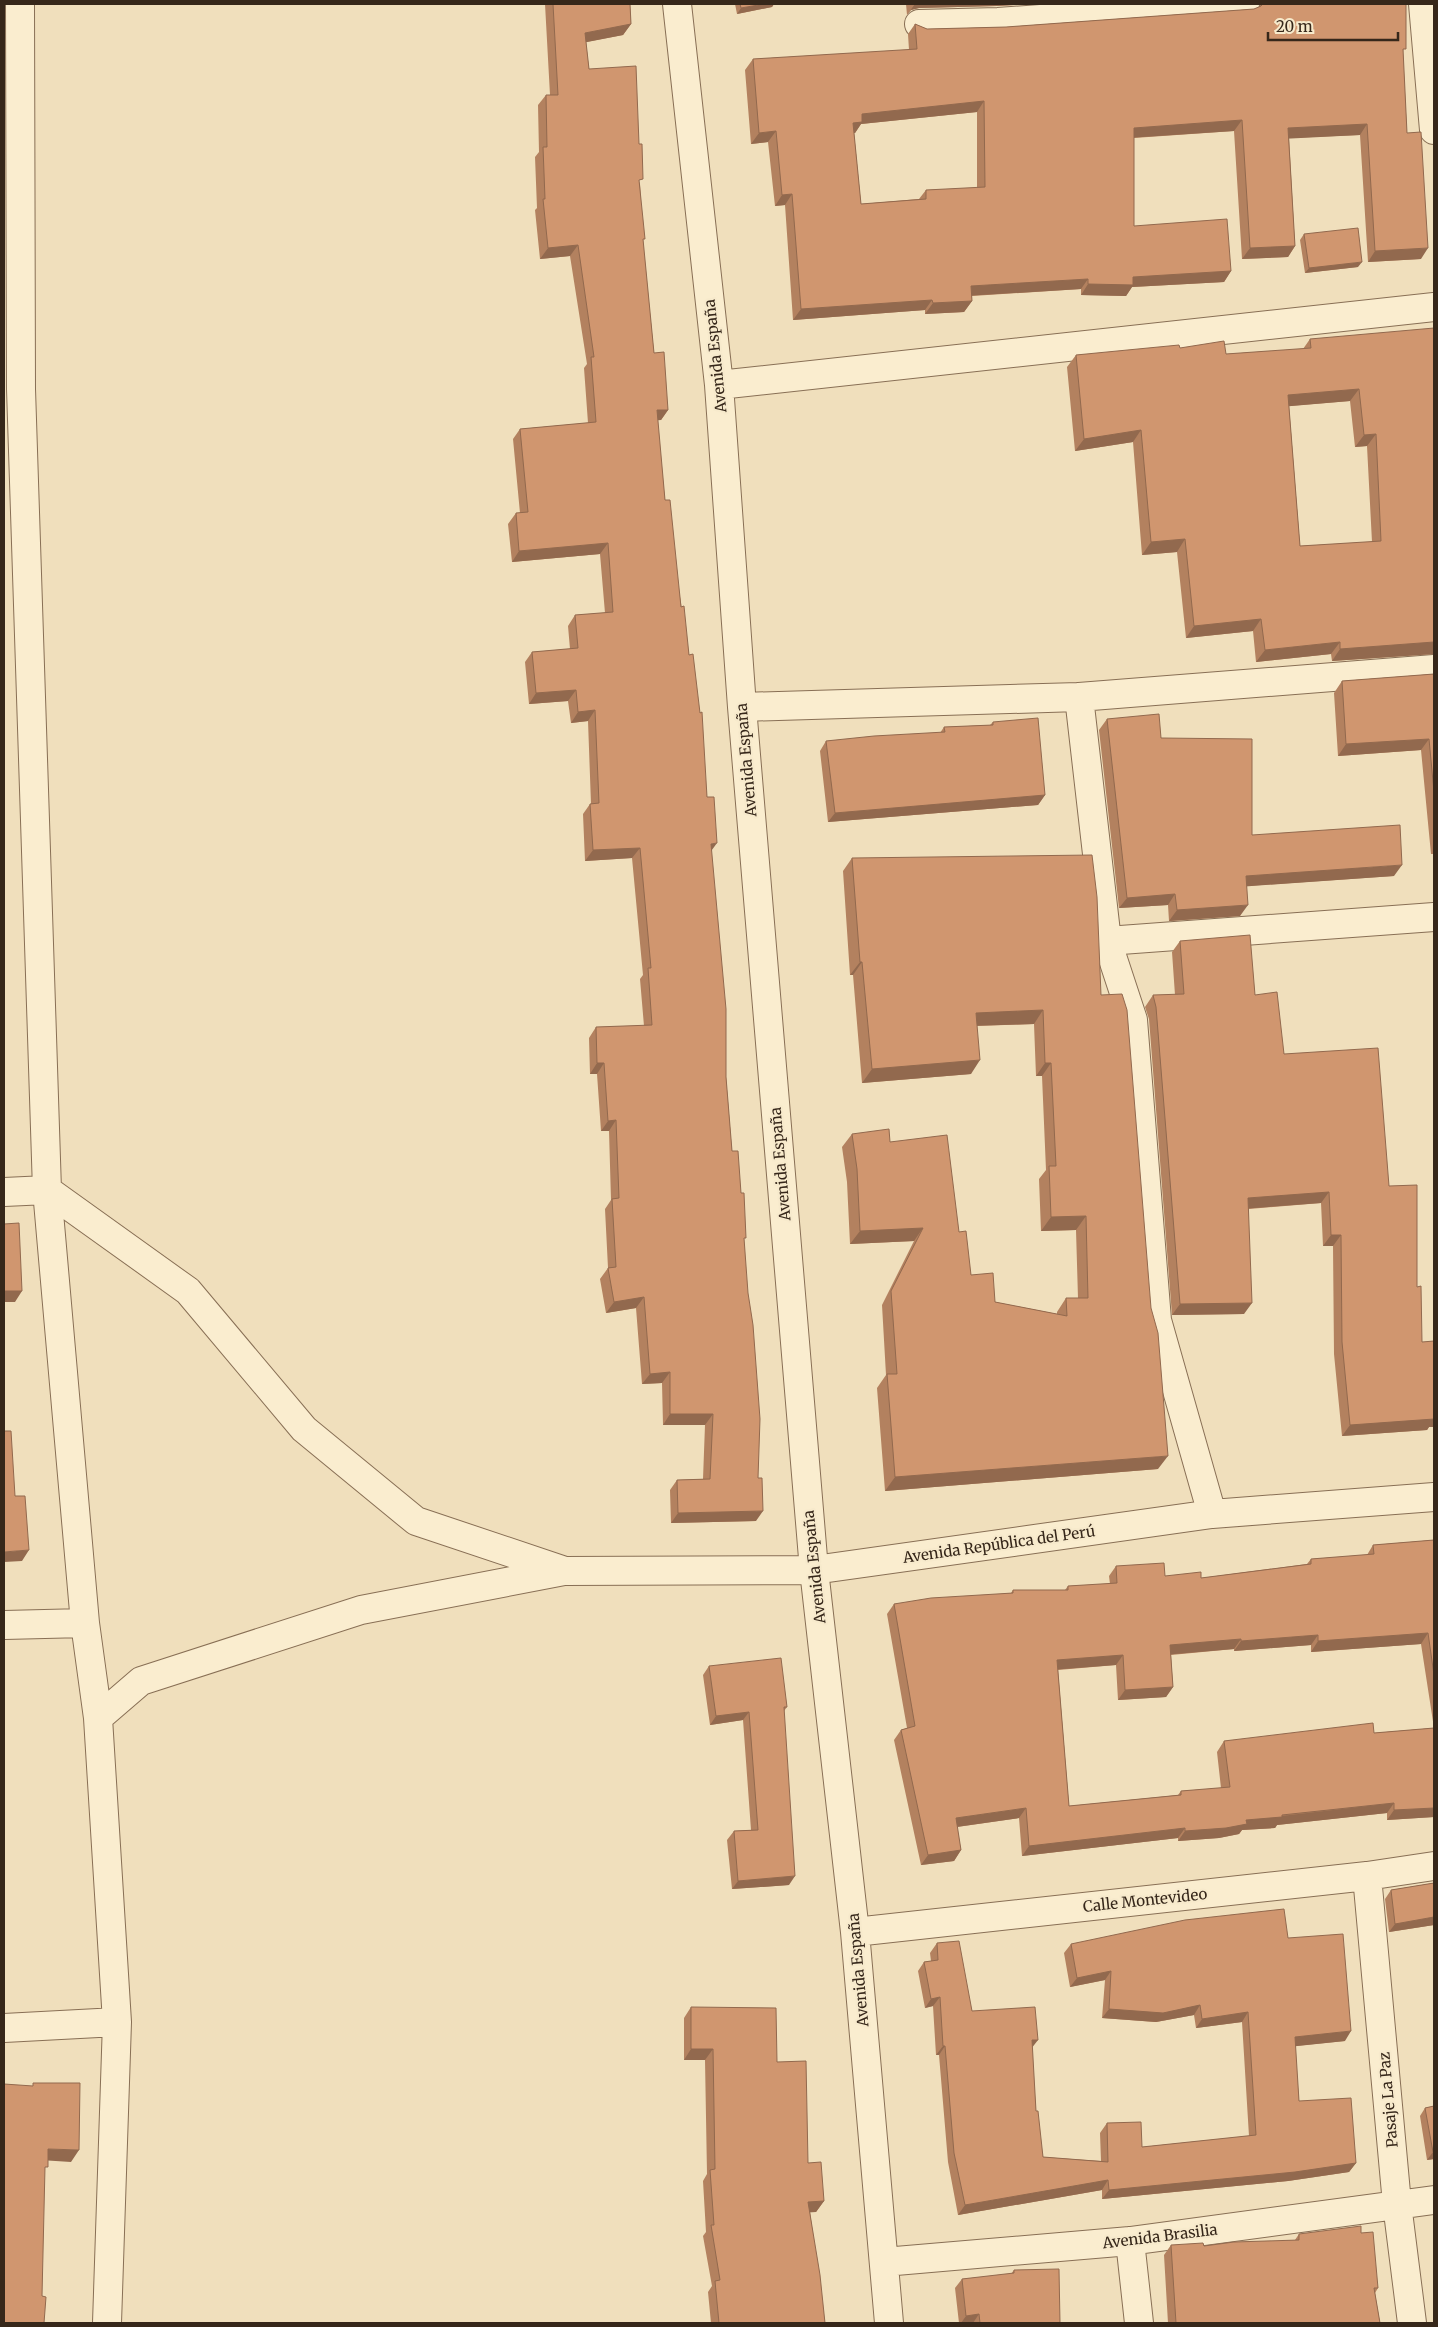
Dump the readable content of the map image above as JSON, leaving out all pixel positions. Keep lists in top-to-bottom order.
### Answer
{
  "streets": {
    "street": [
      "Avenida España",
      "Avenida República del Perú",
      "Calle Montevideo",
      "Pasaje La Paz",
      "Avenida Brasilia"
    ]
  },
  "crossings": [
    ["Avenida España", "Avenida República del Perú"],
    ["Avenida España", "Calle Montevideo"],
    ["Avenida España", "Avenida Brasilia"],
    ["Calle Montevideo", "Pasaje La Paz"],
    ["Pasaje La Paz", "Avenida Brasilia"]
  ],
  "scale_bar": "20 m"
}
